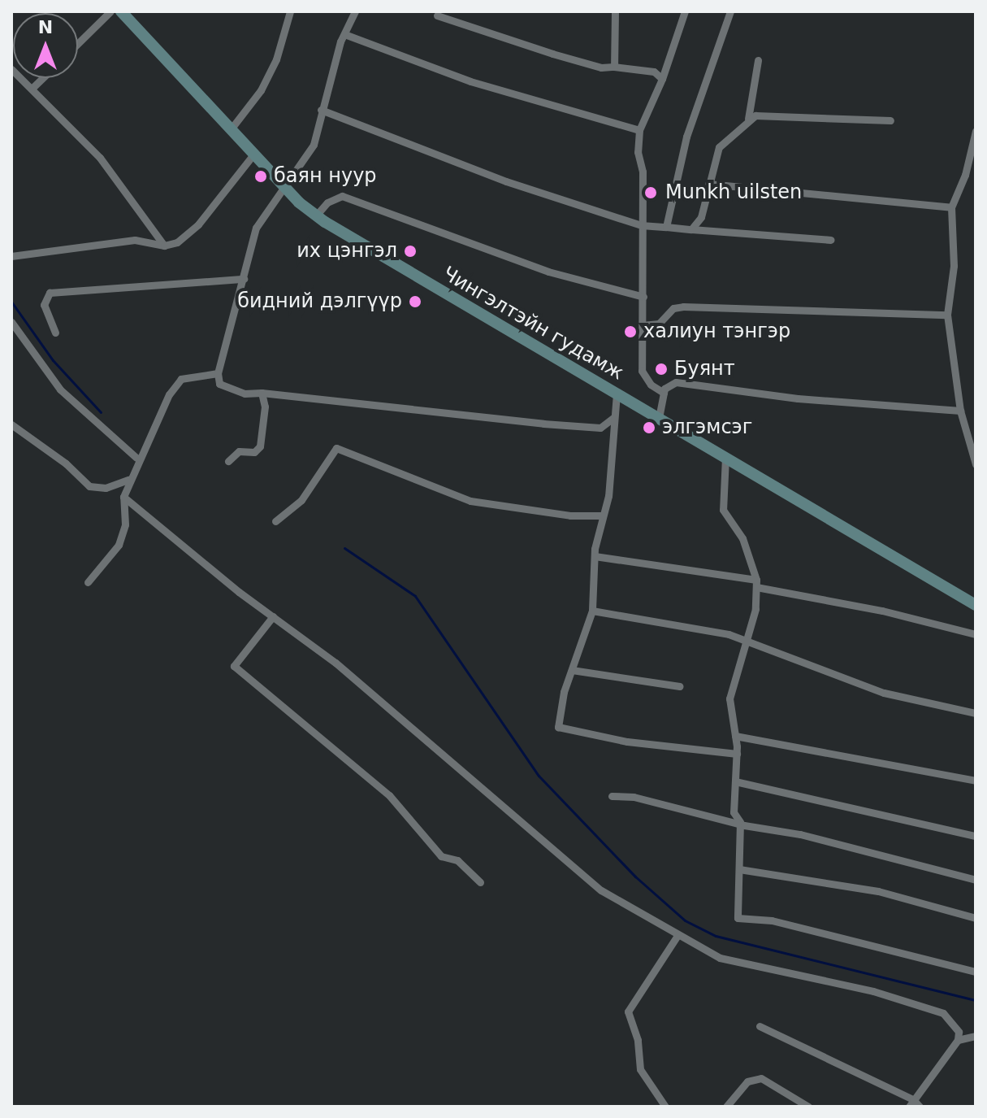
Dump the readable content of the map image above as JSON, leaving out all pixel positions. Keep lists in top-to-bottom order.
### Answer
{
  "streets": {
    "main road": ["Чингэлтэйн гудамж"]
  },
  "places": [
    "баян нуур",
    "Munkh uilsten",
    "их цэнгэл",
    "бидний дэлгүүр",
    "халиун тэнгэр",
    "Буянт",
    "элгэмсэг"
  ],
  "north": "top"
}
